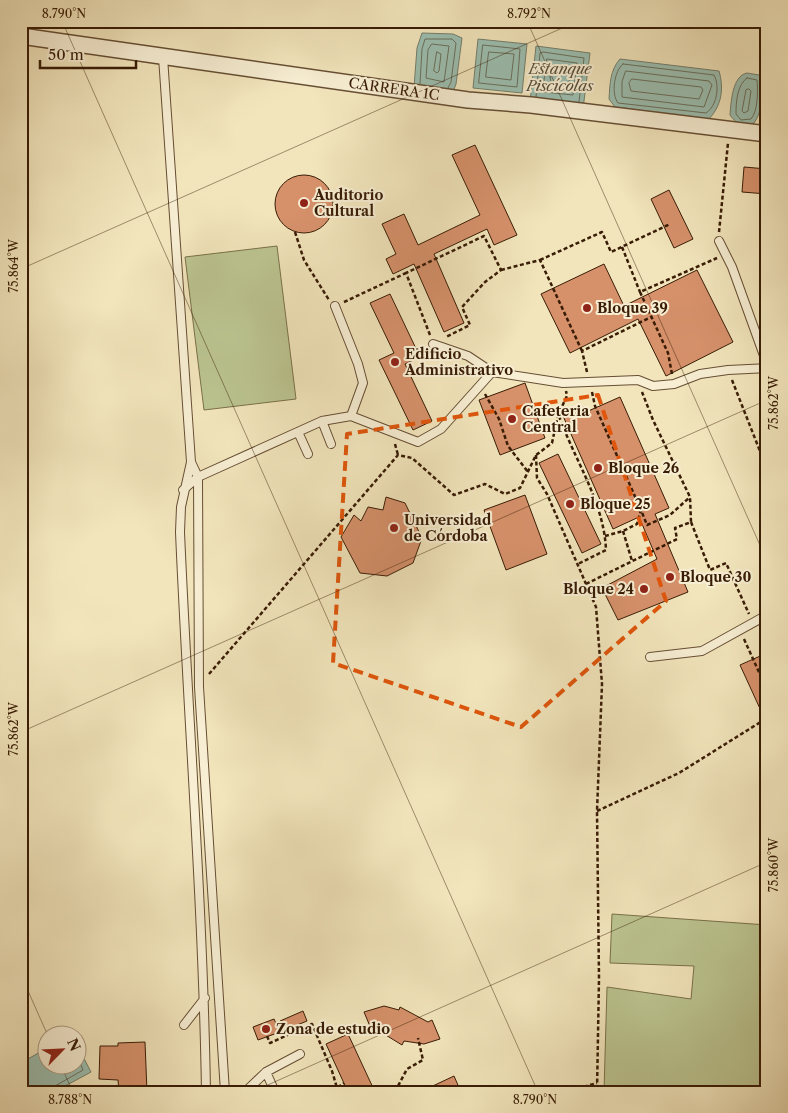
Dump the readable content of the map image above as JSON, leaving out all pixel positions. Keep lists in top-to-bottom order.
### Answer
{
  "streets": {
    "street": ["CARRERA 1C"]
  },
  "water": ["Estanque Piscícolas"],
  "places": [
    "Auditorio Cultural",
    "Bloque 39",
    "Edificio Administrativo",
    "Cafeteria Central",
    "Bloque 26",
    "Bloque 25",
    "Universidad de Córdoba",
    "Bloque 30",
    "Bloque 24",
    "Zona de estudio"
  ],
  "scale_bar": "50 m",
  "north": "top right",
  "coordinates": [
    "8.790°N",
    "8.792°N",
    "75.864°W",
    "75.862°W",
    "75.860°W",
    "8.788°N"
  ]
}
